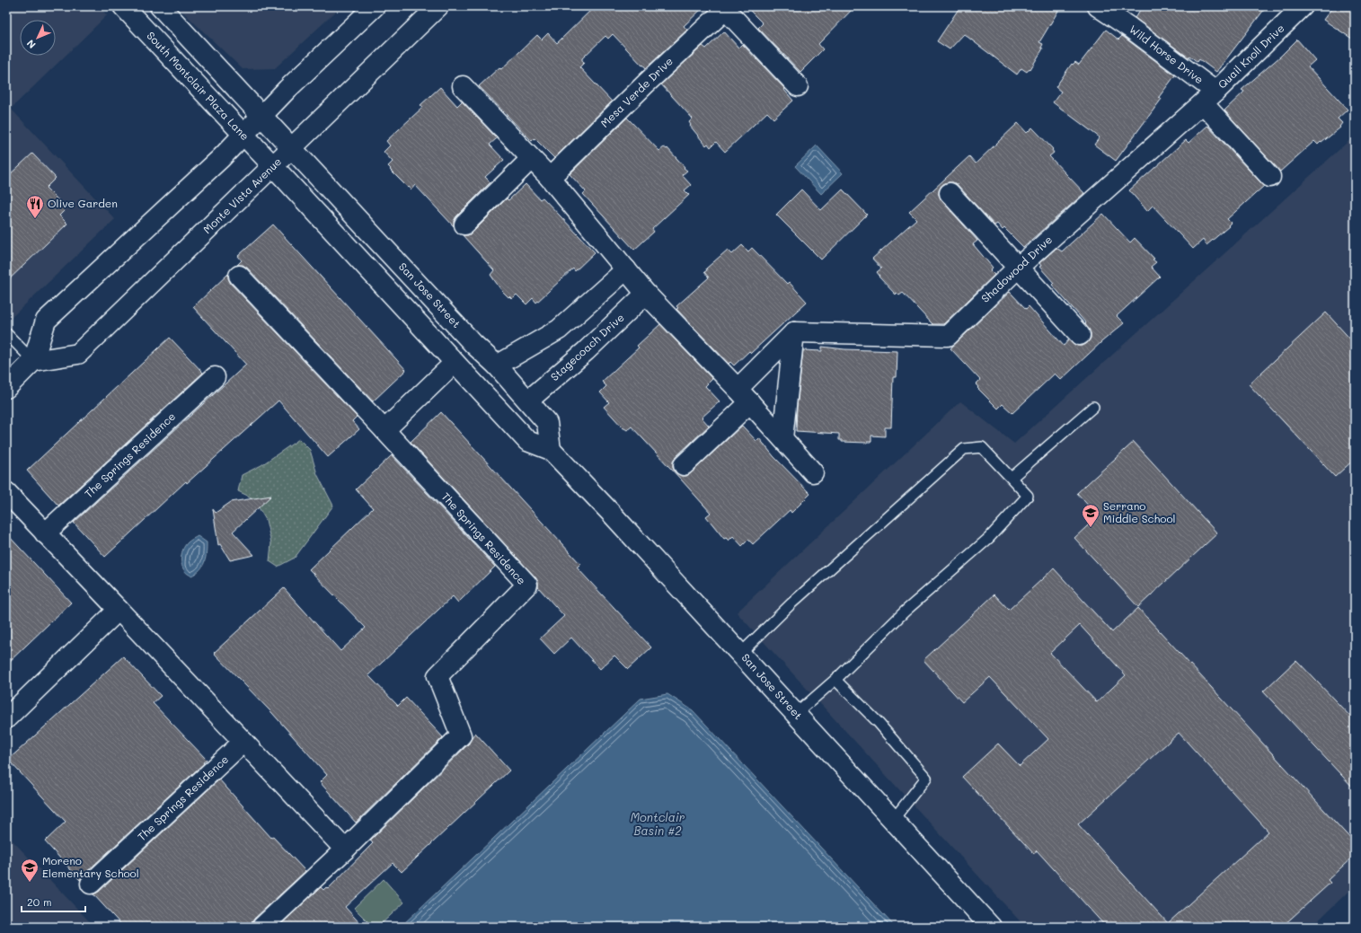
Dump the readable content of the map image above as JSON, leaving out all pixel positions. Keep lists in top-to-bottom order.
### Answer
{
  "streets": {
    "street": [
      "Wild Horse Drive",
      "Quail Knoll Drive",
      "South Montclair Plaza Lane",
      "Mesa Verde Drive",
      "Monte Vista Avenue",
      "Shadowood Drive",
      "San Jose Street",
      "Stagecoach Drive",
      "The Springs Residence"
    ]
  },
  "crossings": [
    ["Wild Horse Drive", "Quail Knoll Drive"],
    ["Wild Horse Drive", "Shadowood Drive"],
    ["Quail Knoll Drive", "Shadowood Drive"],
    ["South Montclair Plaza Lane", "Monte Vista Avenue"],
    ["South Montclair Plaza Lane", "San Jose Street"],
    ["Monte Vista Avenue", "San Jose Street"],
    ["San Jose Street", "Stagecoach Drive"]
  ],
  "water": ["Montclair Basin #2"],
  "places": {
    "restaurant": ["Olive Garden"],
    "school or university": ["Serrano Middle School", "Moreno Elementary School"]
  },
  "scale_bar": "20 m",
  "north": "bottom left"
}
